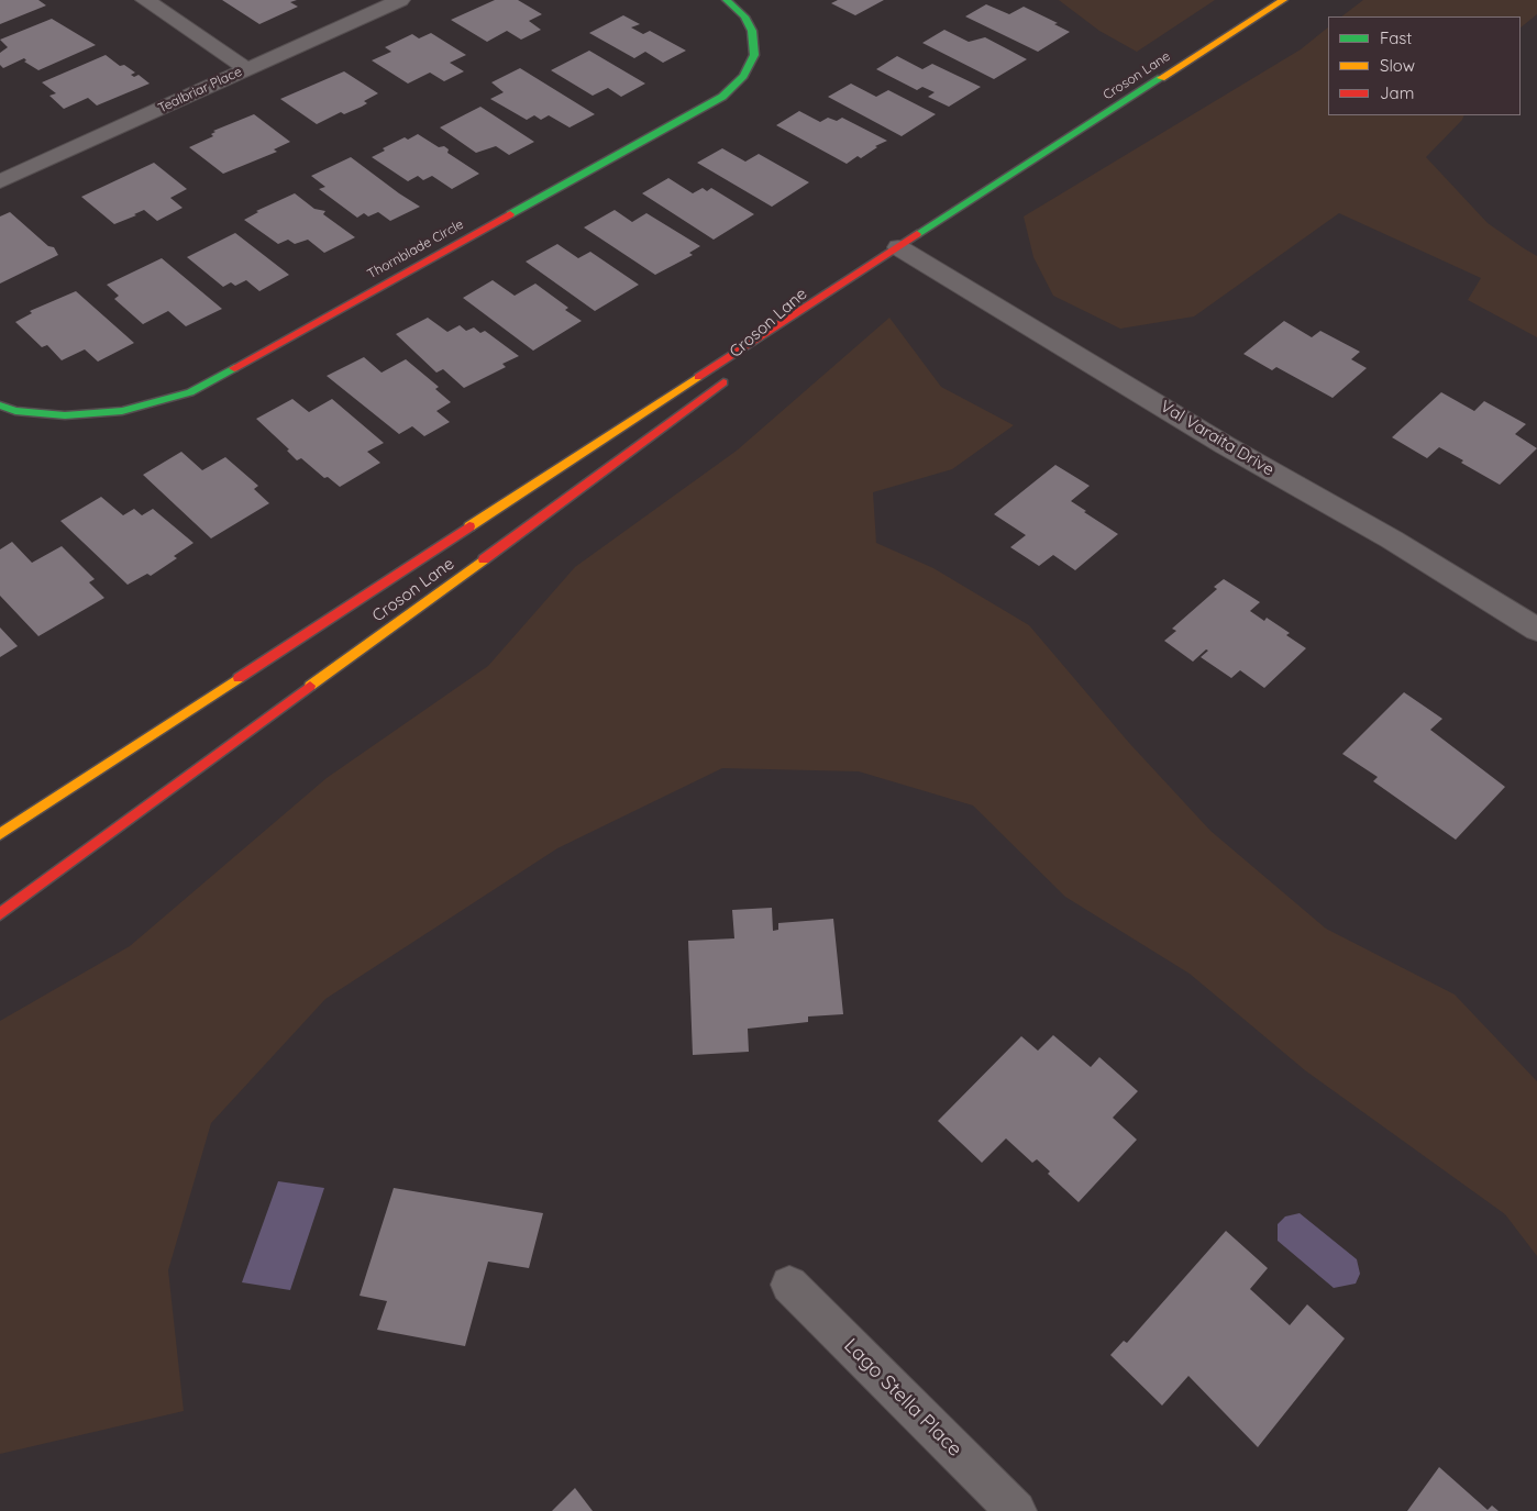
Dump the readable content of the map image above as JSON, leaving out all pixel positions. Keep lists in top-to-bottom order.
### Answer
{
  "streets": {
    "main road": ["Croson Lane", "Thornblade Circle"],
    "street": ["Tealbriar Place", "Val Varaita Drive", "Lago Stella Place"]
  },
  "crossings": [
    ["Croson Lane", "Val Varaita Drive"]
  ],
  "legend": ["Fast", "Slow", "Jam"]
}
